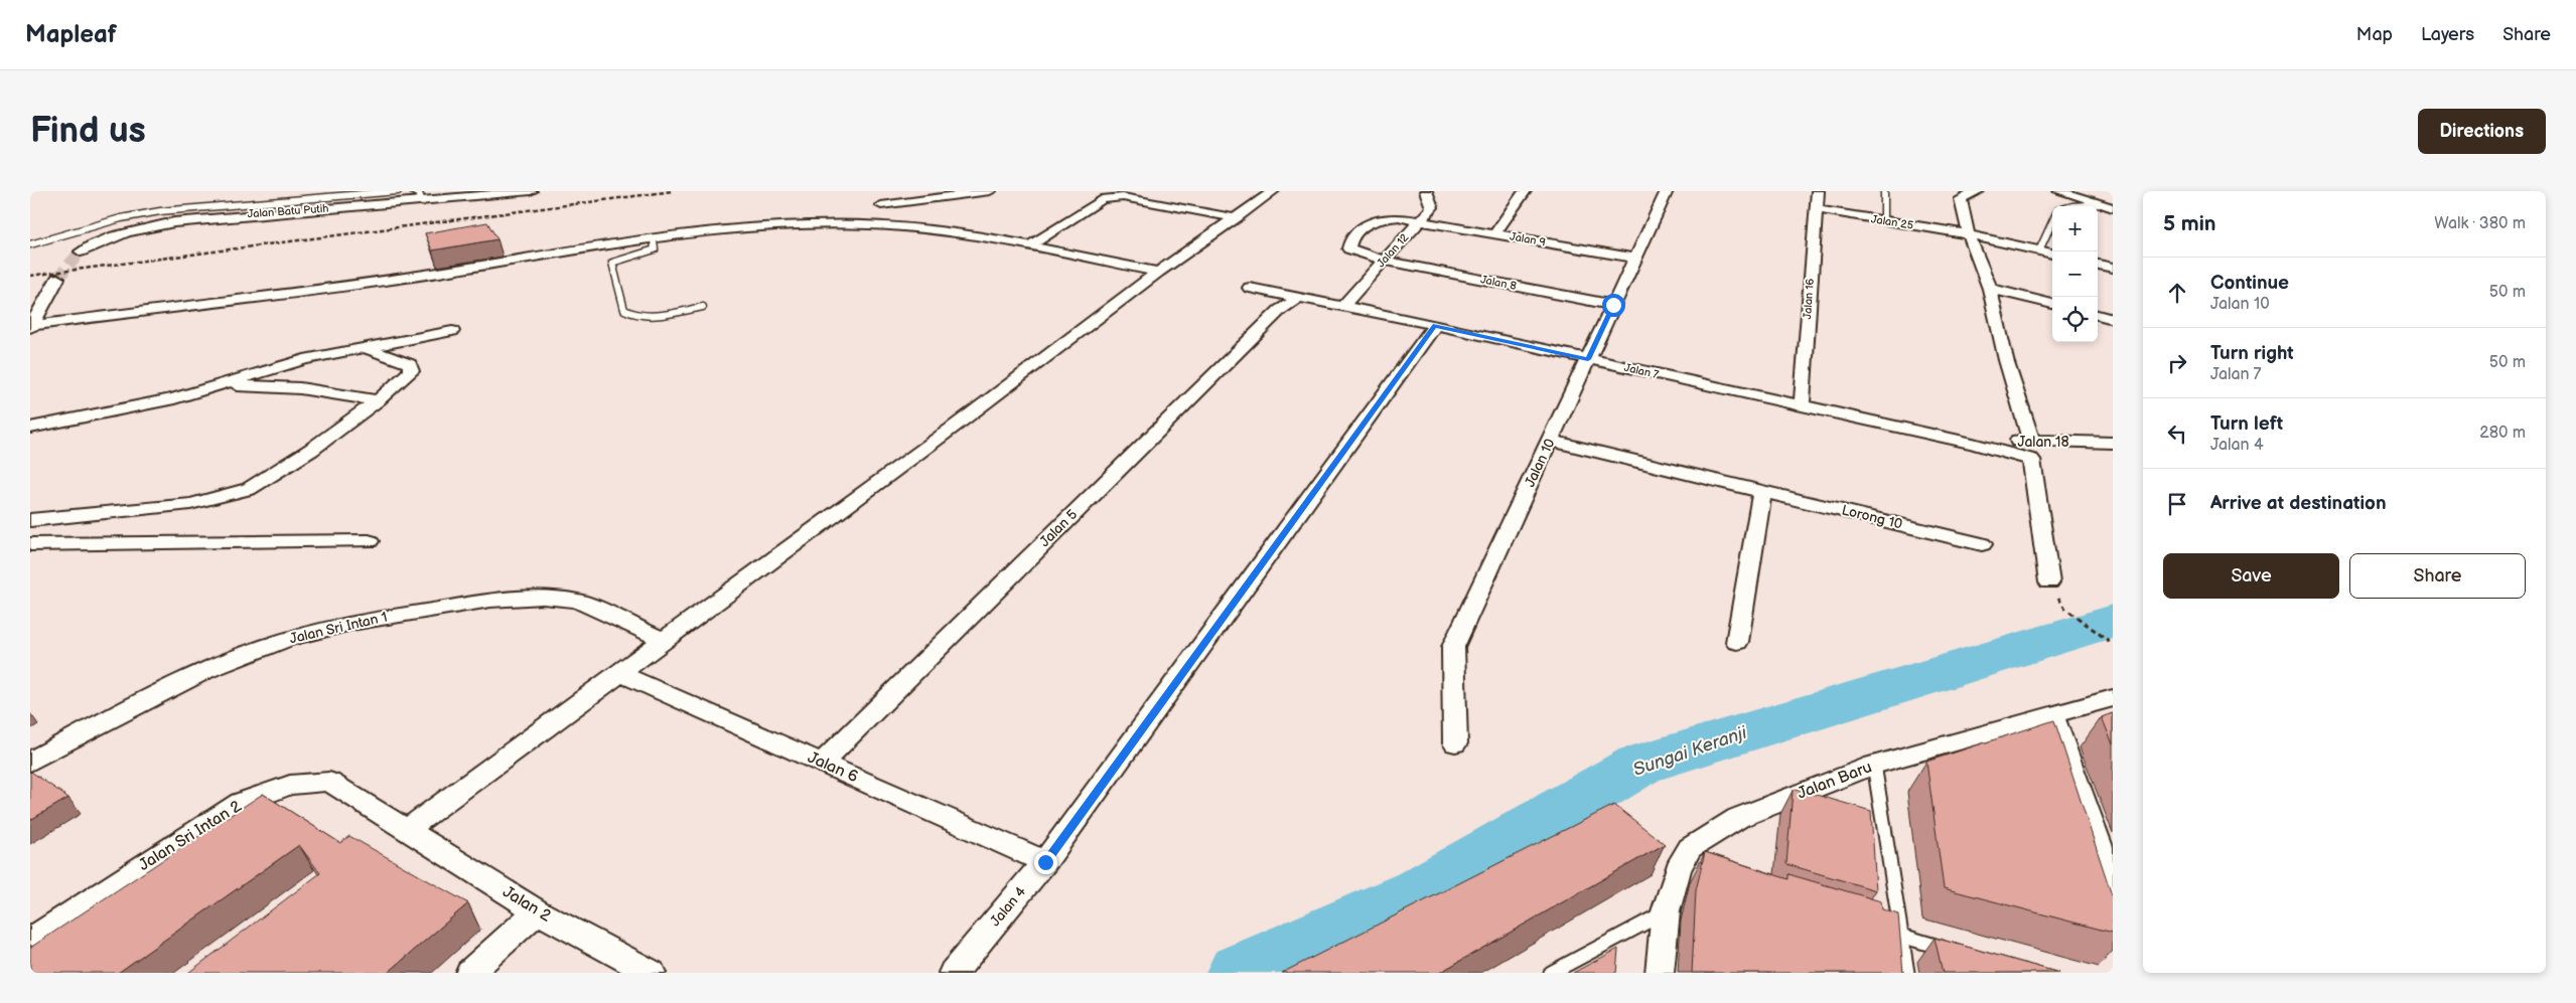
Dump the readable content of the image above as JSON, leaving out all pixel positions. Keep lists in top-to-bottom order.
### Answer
{
  "streets": {
    "street": [
      "Jalan Batu Putih",
      "Jalan 25",
      "Jalan 9",
      "Jalan 12",
      "Jalan 8",
      "Jalan 16",
      "Jalan 7",
      "Jalan 18",
      "Jalan 10",
      "Lorong 10",
      "Jalan 5",
      "Jalan Sri Intan 1",
      "Jalan 6",
      "Jalan Baru",
      "Jalan Sri Intan 2",
      "Jalan 2",
      "Jalan 4"
    ]
  },
  "crossings": [
    ["Jalan 25", "Jalan 16"],
    ["Jalan 9", "Jalan 12"],
    ["Jalan 9", "Jalan 8"],
    ["Jalan 9", "Jalan 10"],
    ["Jalan 12", "Jalan 8"],
    ["Jalan 12", "Jalan 7"],
    ["Jalan 8", "Jalan 10"],
    ["Jalan 16", "Jalan 7"],
    ["Jalan 7", "Jalan 18"],
    ["Jalan 7", "Jalan 10"],
    ["Jalan 7", "Jalan 5"],
    ["Jalan 7", "Jalan 4"],
    ["Jalan 10", "Lorong 10"],
    ["Jalan 5", "Jalan 6"],
    ["Jalan 6", "Jalan 4"],
    ["Jalan Sri Intan 2", "Jalan 2"]
  ],
  "water": ["Sungai Keranji"],
  "page": {
    "header": "Mapleaf",
    "nav": ["Map", "Layers", "Share"],
    "buttons": [
      "Directions",
      ["Save", "Share"]
    ],
    "title": "Find us",
    "heading": ["5 min", "Walk · 380 m"],
    "map_buttons": ["+", "−"],
    "list": [
      ["Continue", "Jalan 10", "50 m"],
      ["Turn right", "Jalan 7", "50 m"],
      ["Turn left", "Jalan 4", "280 m"],
      "Arrive at destination"
    ]
  }
}
